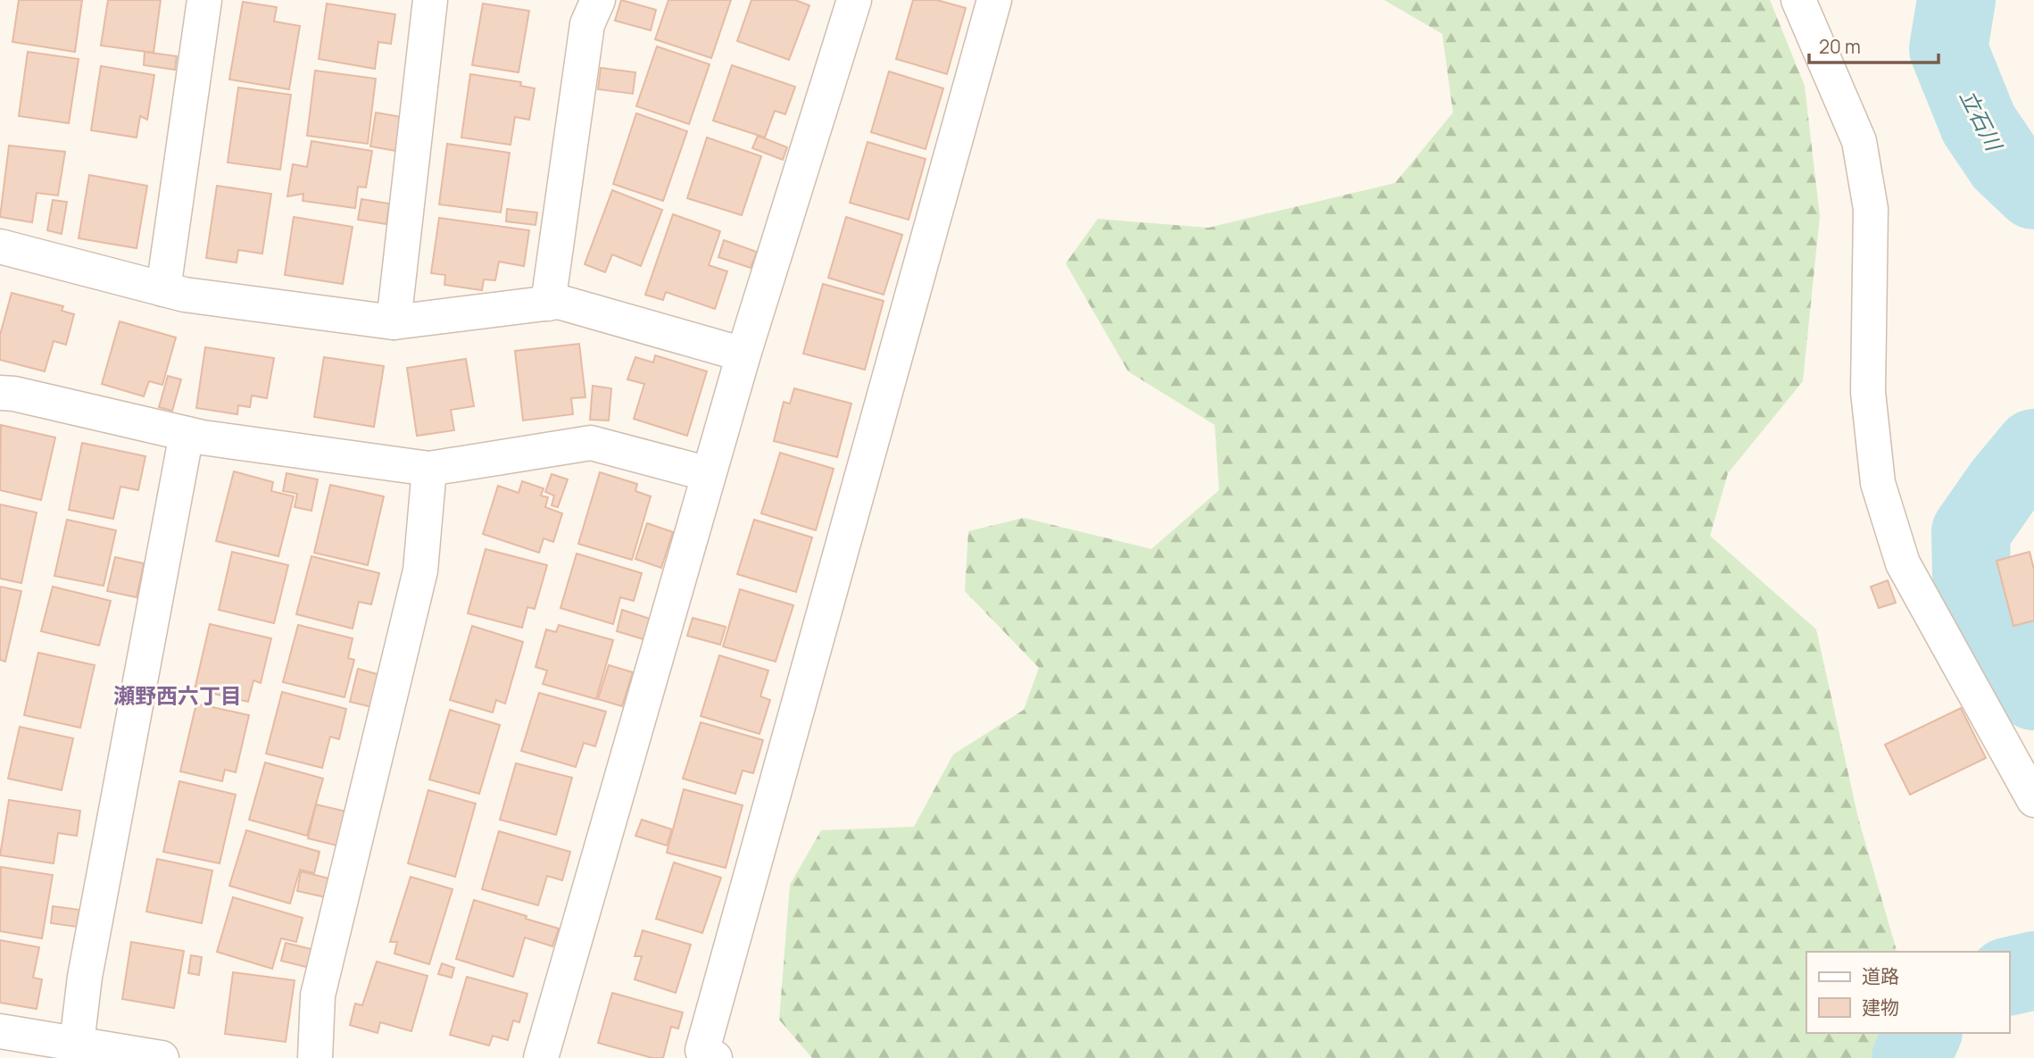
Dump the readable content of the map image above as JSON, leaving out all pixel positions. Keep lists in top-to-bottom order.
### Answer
{
  "districts": ["瀬野西六丁目"],
  "water": ["立石川"],
  "legend": ["道路", "建物"],
  "scale_bar": "20 m"
}
